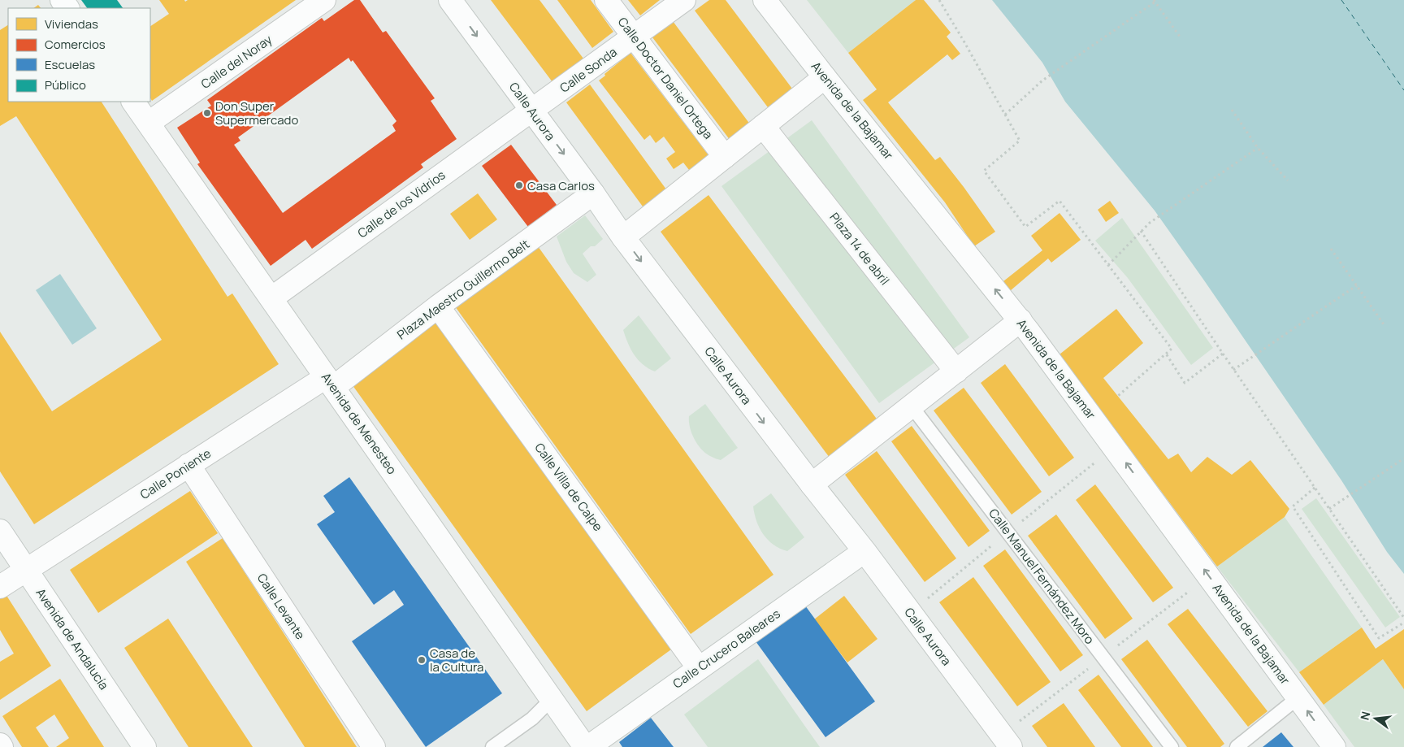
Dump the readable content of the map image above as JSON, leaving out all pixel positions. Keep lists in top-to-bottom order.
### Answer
{
  "streets": {
    "street": [
      "Calle del Noray",
      "Calle Sonda",
      "Calle Doctor Daniel Ortega",
      "Avenida de la Bajamar",
      "Calle Aurora",
      "Calle de los Vidrios",
      "Plaza 14 de abril",
      "Plaza Maestro Guillermo Belt",
      "Avenida de Menesteo",
      "Calle Poniente",
      "Calle Villa de Calpe",
      "Calle Levante",
      "Avenida de Andalucía",
      "Calle Crucero Baleares"
    ],
    "lane": ["Calle Manuel Fernández Moro"]
  },
  "crossings": [
    ["Calle del Noray", "Avenida de Menesteo"],
    ["Calle Sonda", "Calle Doctor Daniel Ortega"],
    ["Calle Sonda", "Calle Aurora"],
    ["Calle Sonda", "Calle de los Vidrios"],
    ["Calle Aurora", "Calle de los Vidrios"],
    ["Calle Aurora", "Plaza Maestro Guillermo Belt"],
    ["Calle Aurora", "Calle Crucero Baleares"],
    ["Calle de los Vidrios", "Avenida de Menesteo"],
    ["Plaza Maestro Guillermo Belt", "Avenida de Menesteo"],
    ["Plaza Maestro Guillermo Belt", "Calle Poniente"],
    ["Plaza Maestro Guillermo Belt", "Calle Villa de Calpe"],
    ["Avenida de Menesteo", "Calle Poniente"],
    ["Calle Poniente", "Calle Levante"],
    ["Calle Poniente", "Avenida de Andalucía"],
    ["Calle Villa de Calpe", "Calle Crucero Baleares"]
  ],
  "one_way": ["Avenida de la Bajamar", "Calle Aurora"],
  "places": ["Don Super Supermercado", "Casa Carlos", "Casa de la Cultura"],
  "legend": [
    "Viviendas",
    "Comercios",
    "Escuelas",
    "Público"
  ],
  "north": "left"
}
